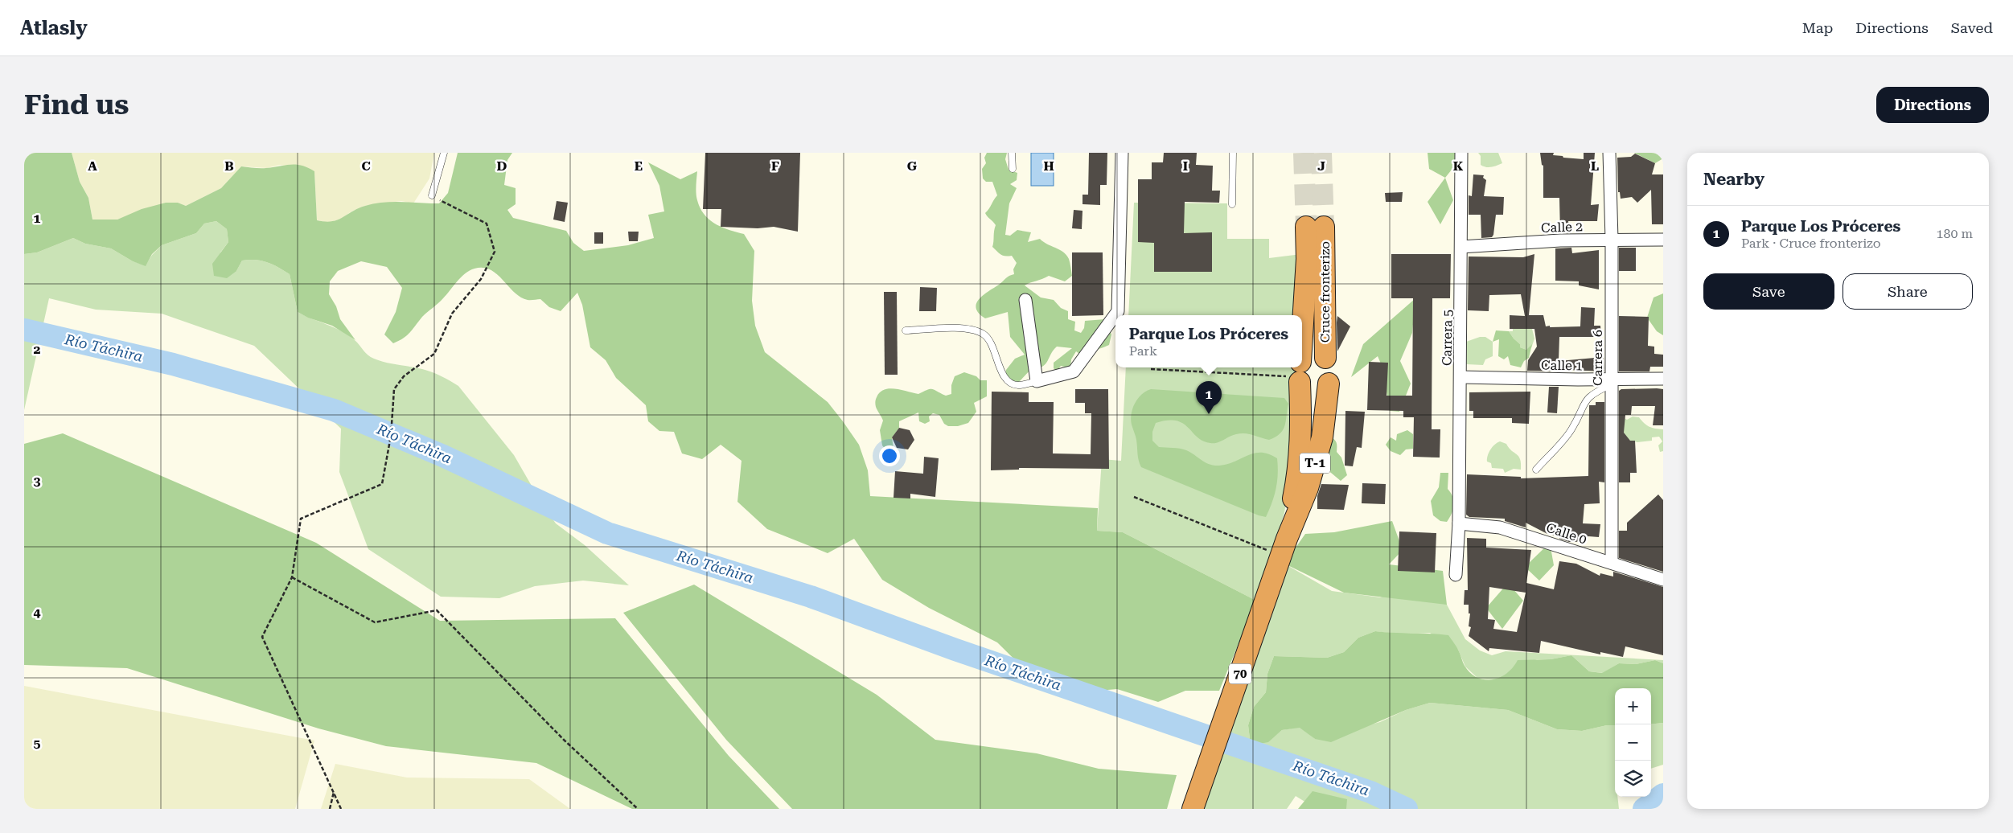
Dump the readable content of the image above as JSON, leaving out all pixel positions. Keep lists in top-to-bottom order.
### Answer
{
  "streets": {
    "highway": ["Cruce fronterizo", "T-1", "70"],
    "street": [
      "Calle 2",
      "Carrera 5",
      "Carrera 6",
      "Calle 1",
      "Calle 0"
    ]
  },
  "crossings": [
    ["Calle 2", "Carrera 5"],
    ["Calle 2", "Carrera 6"],
    ["Cruce fronterizo", "70"],
    ["Carrera 5", "Calle 1"],
    ["Carrera 5", "Calle 0"],
    ["Carrera 6", "Calle 1"],
    ["Carrera 6", "Calle 0"]
  ],
  "water": ["Río Táchira"],
  "page": {
    "header": "Atlasly",
    "nav": ["Map", "Directions", "Saved"],
    "buttons": [
      "Directions",
      ["Save", "Share"]
    ],
    "title": "Find us",
    "heading": "Nearby",
    "list": [
      {
        "mark": "1",
        "name": "Parque Los Próceres",
        "note": "Park · Cruce fronterizo",
        "value": "180 m"
      }
    ],
    "popup": ["Parque Los Próceres", "Park"],
    "pins": "1",
    "map_buttons": ["+", "−"]
  },
  "grid": {
    "columns": [
      "A",
      "B",
      "C",
      "D",
      "E",
      "F",
      "G",
      "H",
      "I",
      "J",
      "K",
      "L"
    ],
    "rows": [
      "1",
      "2",
      "3",
      "4",
      "5"
    ]
  }
}
